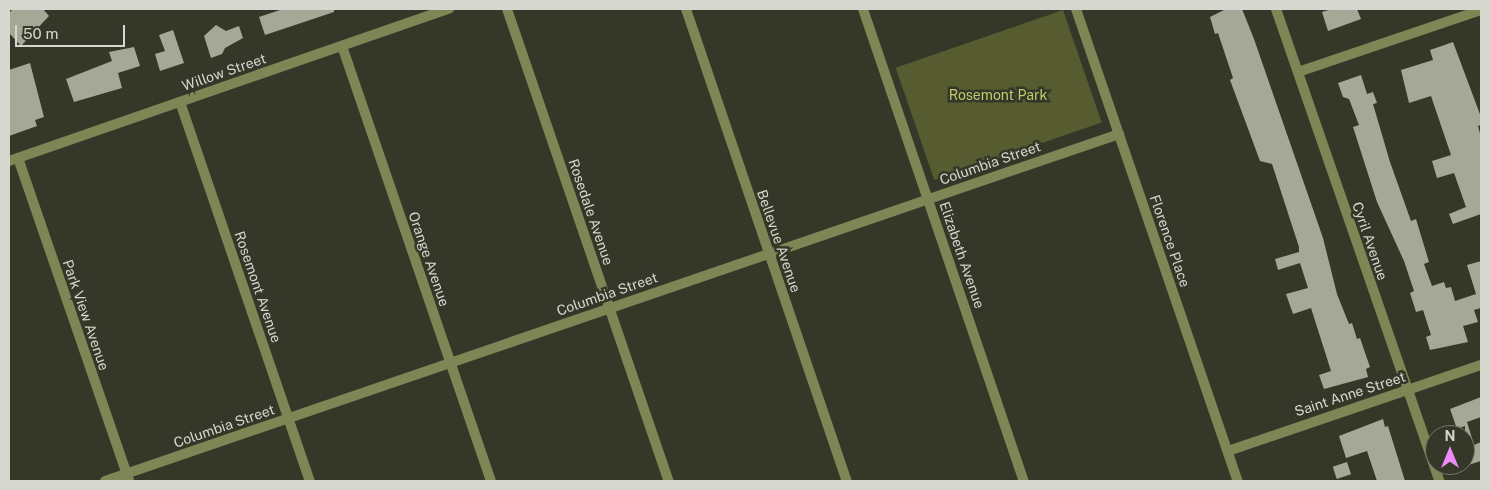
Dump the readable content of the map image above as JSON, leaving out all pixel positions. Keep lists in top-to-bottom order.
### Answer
{
  "streets": {
    "street": [
      "Willow Street",
      "Columbia Street",
      "Rosedale Avenue",
      "Bellevue Avenue",
      "Florence Place",
      "Cyril Avenue",
      "Elizabeth Avenue",
      "Orange Avenue",
      "Rosemont Avenue",
      "Park View Avenue",
      "Saint Anne Street"
    ]
  },
  "crossings": [
    ["Willow Street", "Orange Avenue"],
    ["Willow Street", "Rosemont Avenue"],
    ["Willow Street", "Park View Avenue"],
    ["Columbia Street", "Rosedale Avenue"],
    ["Columbia Street", "Bellevue Avenue"],
    ["Columbia Street", "Florence Place"],
    ["Columbia Street", "Elizabeth Avenue"],
    ["Columbia Street", "Orange Avenue"],
    ["Columbia Street", "Rosemont Avenue"],
    ["Columbia Street", "Park View Avenue"],
    ["Florence Place", "Saint Anne Street"],
    ["Cyril Avenue", "Saint Anne Street"]
  ],
  "parks": ["Rosemont Park"],
  "scale_bar": "50 m",
  "north": "top"
}
